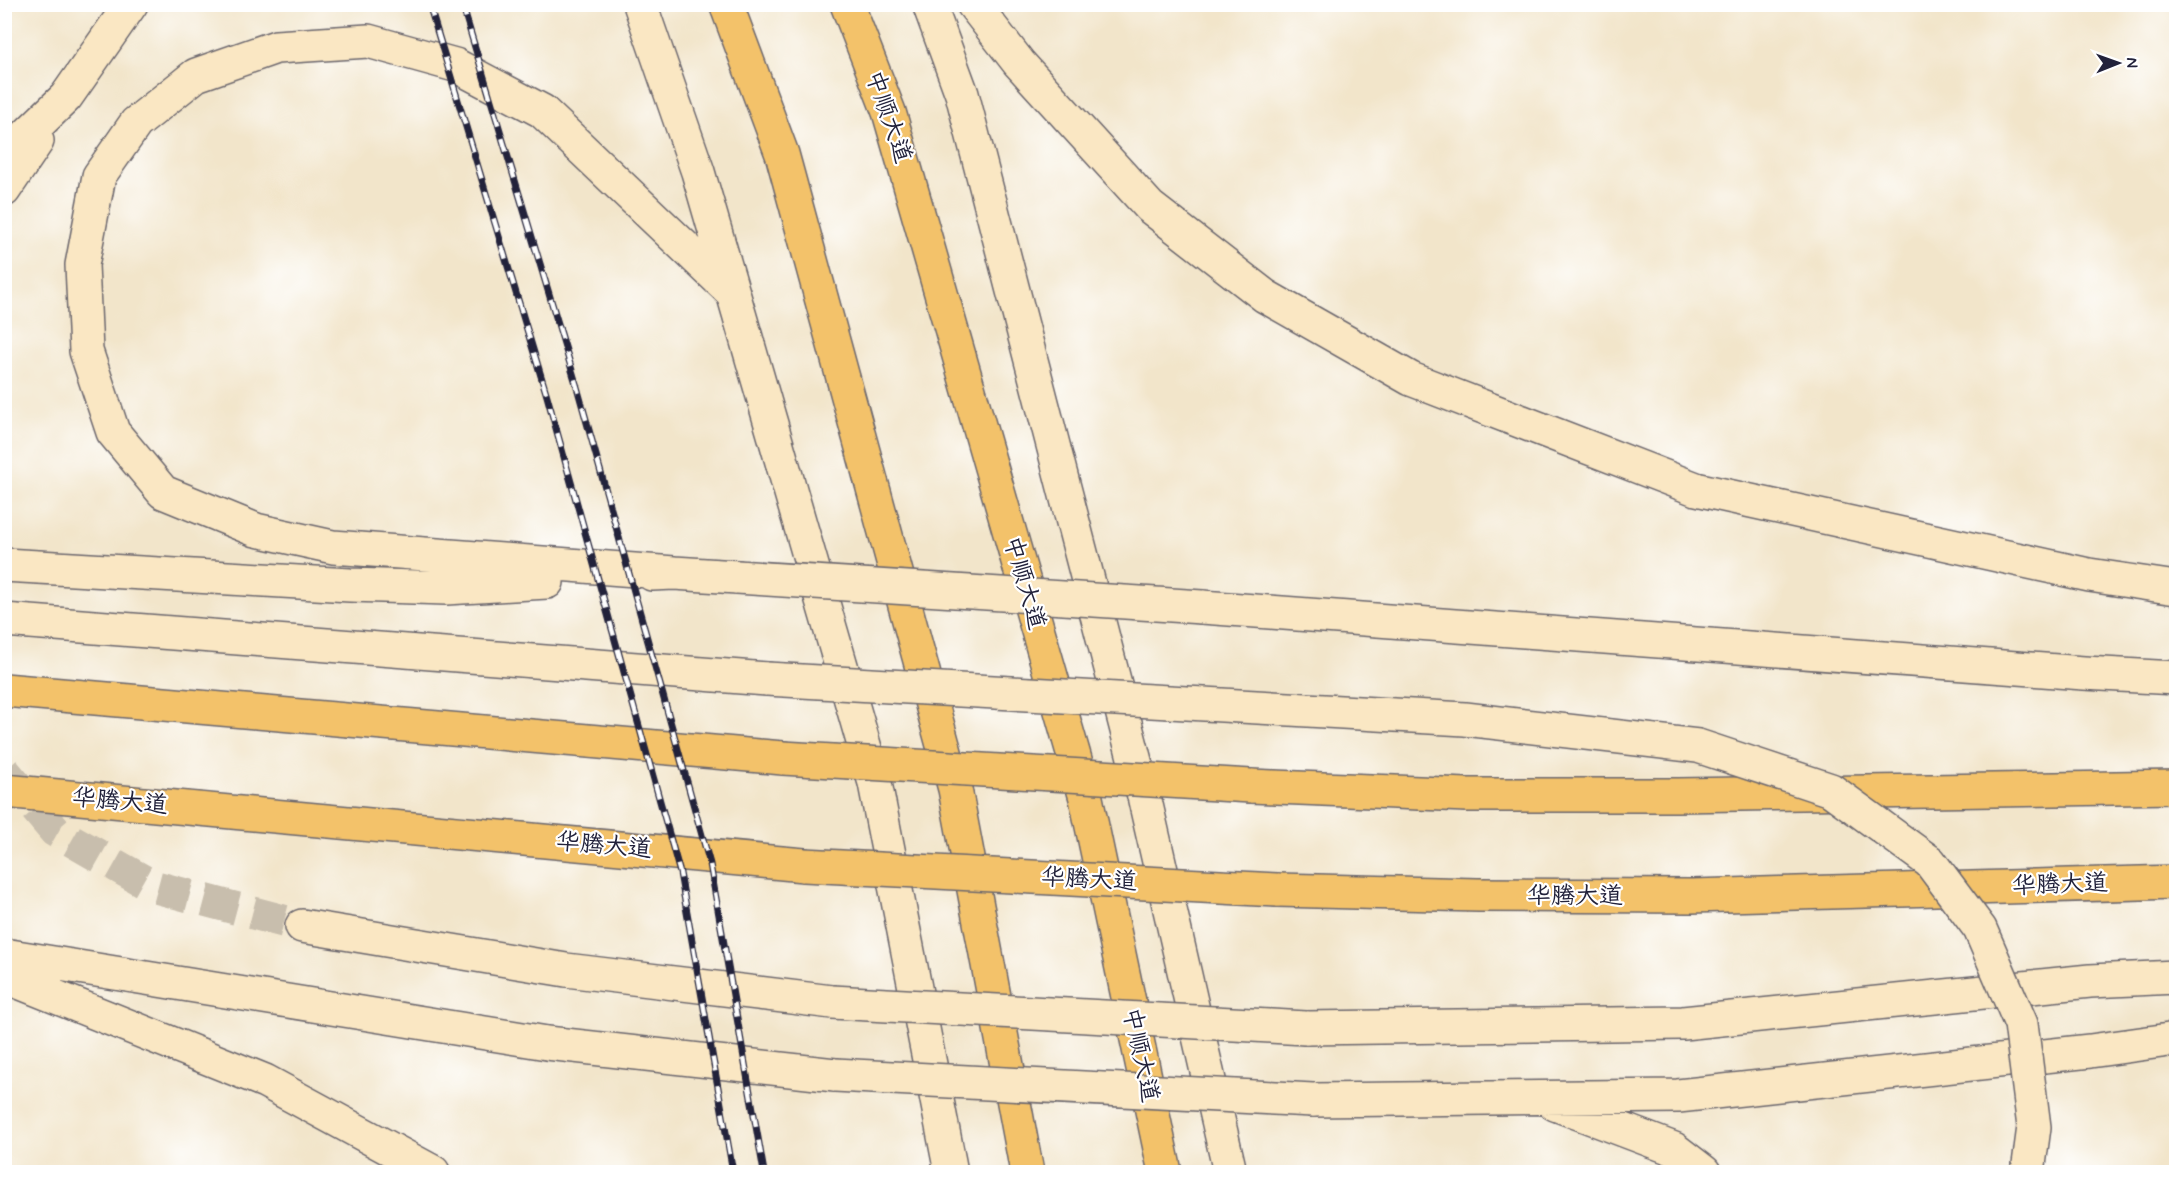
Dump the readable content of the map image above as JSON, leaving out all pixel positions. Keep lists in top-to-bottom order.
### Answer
{
  "streets": {
    "highway": ["中顺大道", "华腾大道"]
  },
  "north": "right"
}
